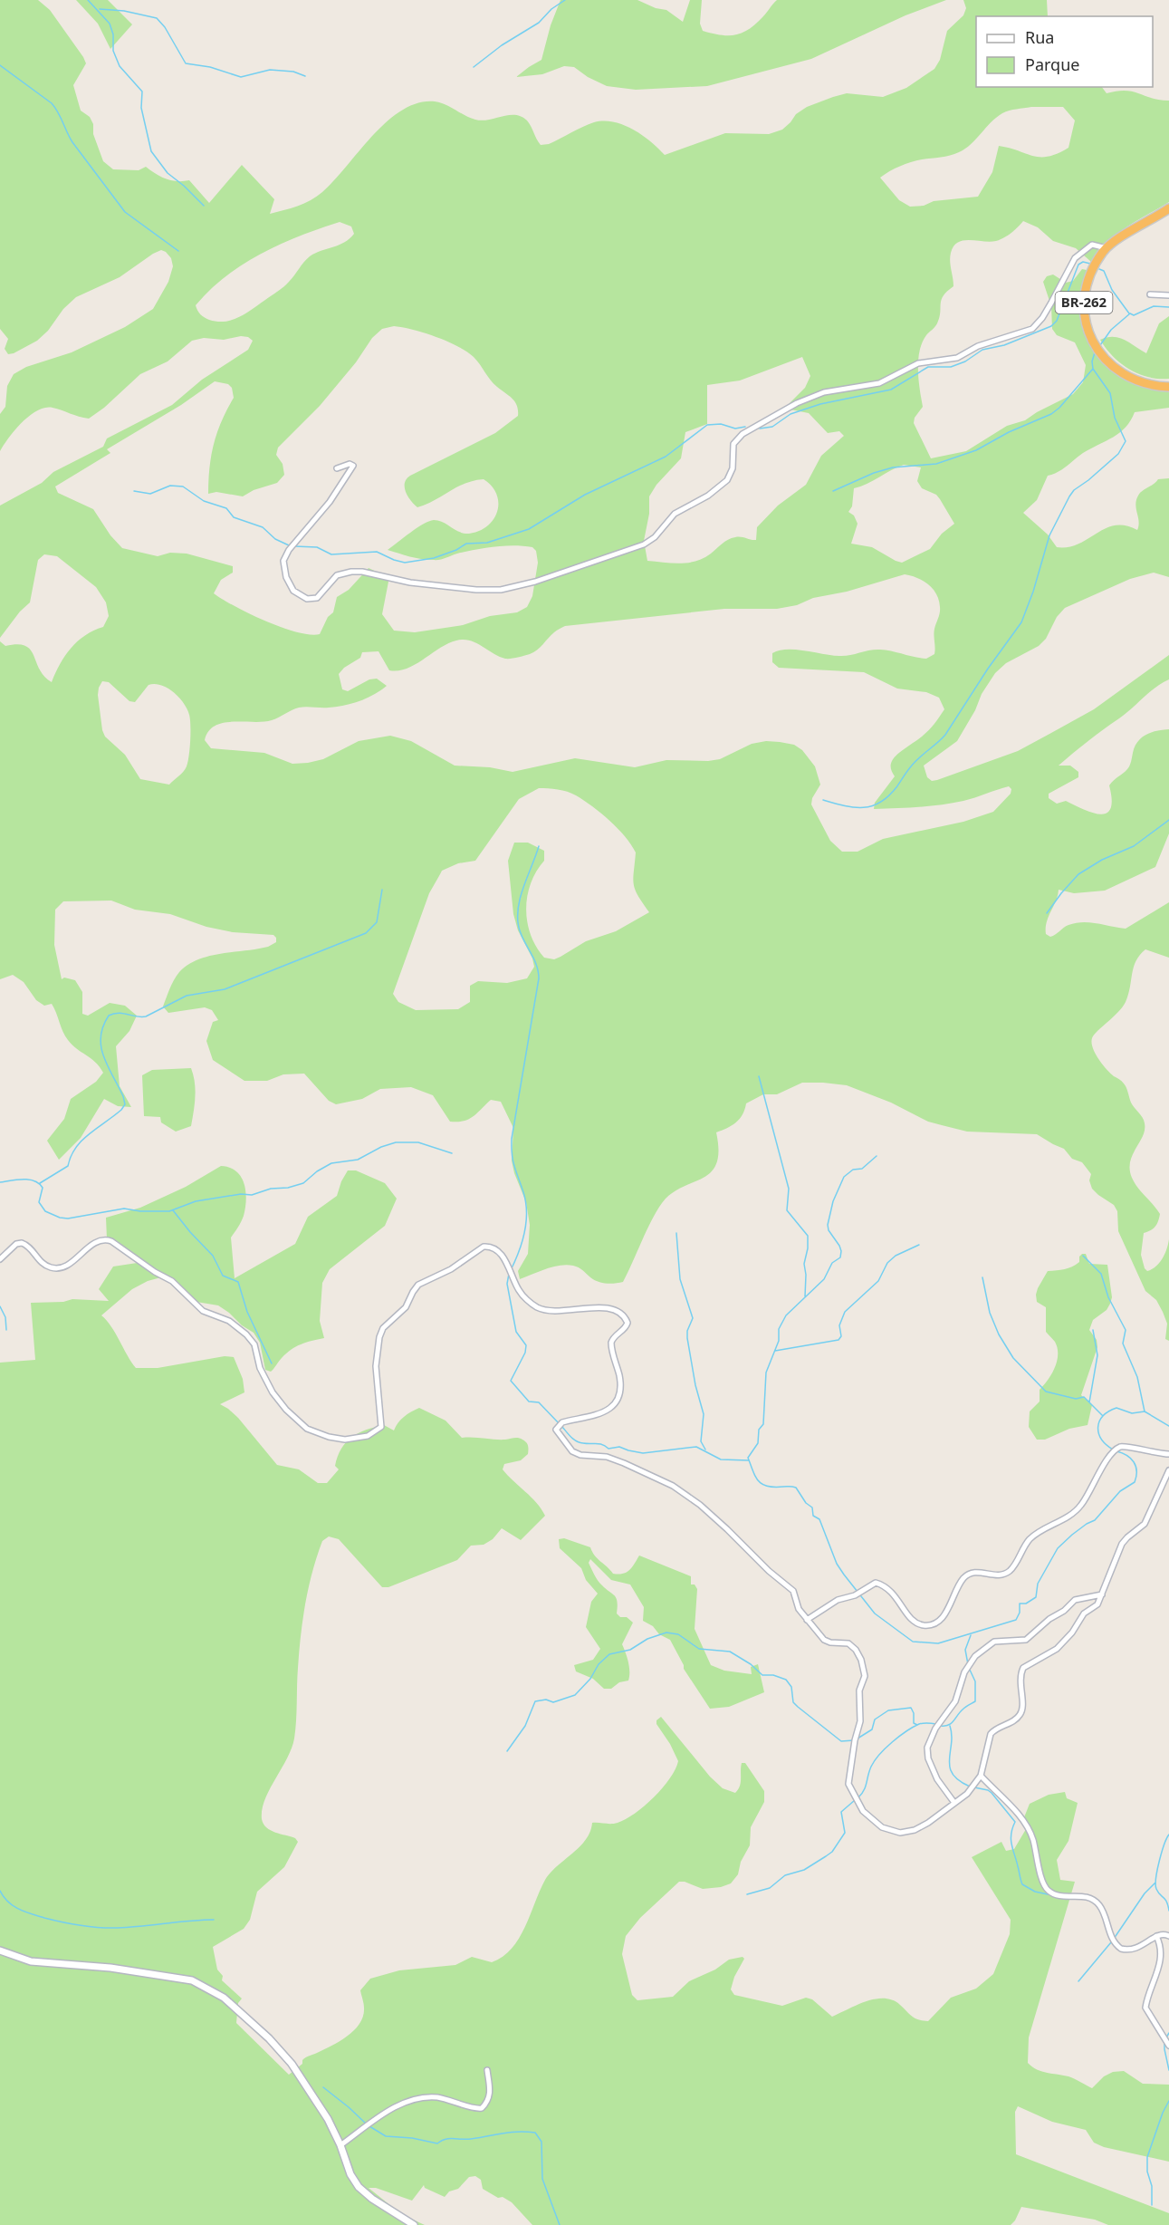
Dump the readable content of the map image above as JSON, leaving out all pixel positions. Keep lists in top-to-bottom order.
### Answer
{
  "streets": {
    "highway": ["BR-262"]
  },
  "legend": ["Rua", "Parque"]
}
